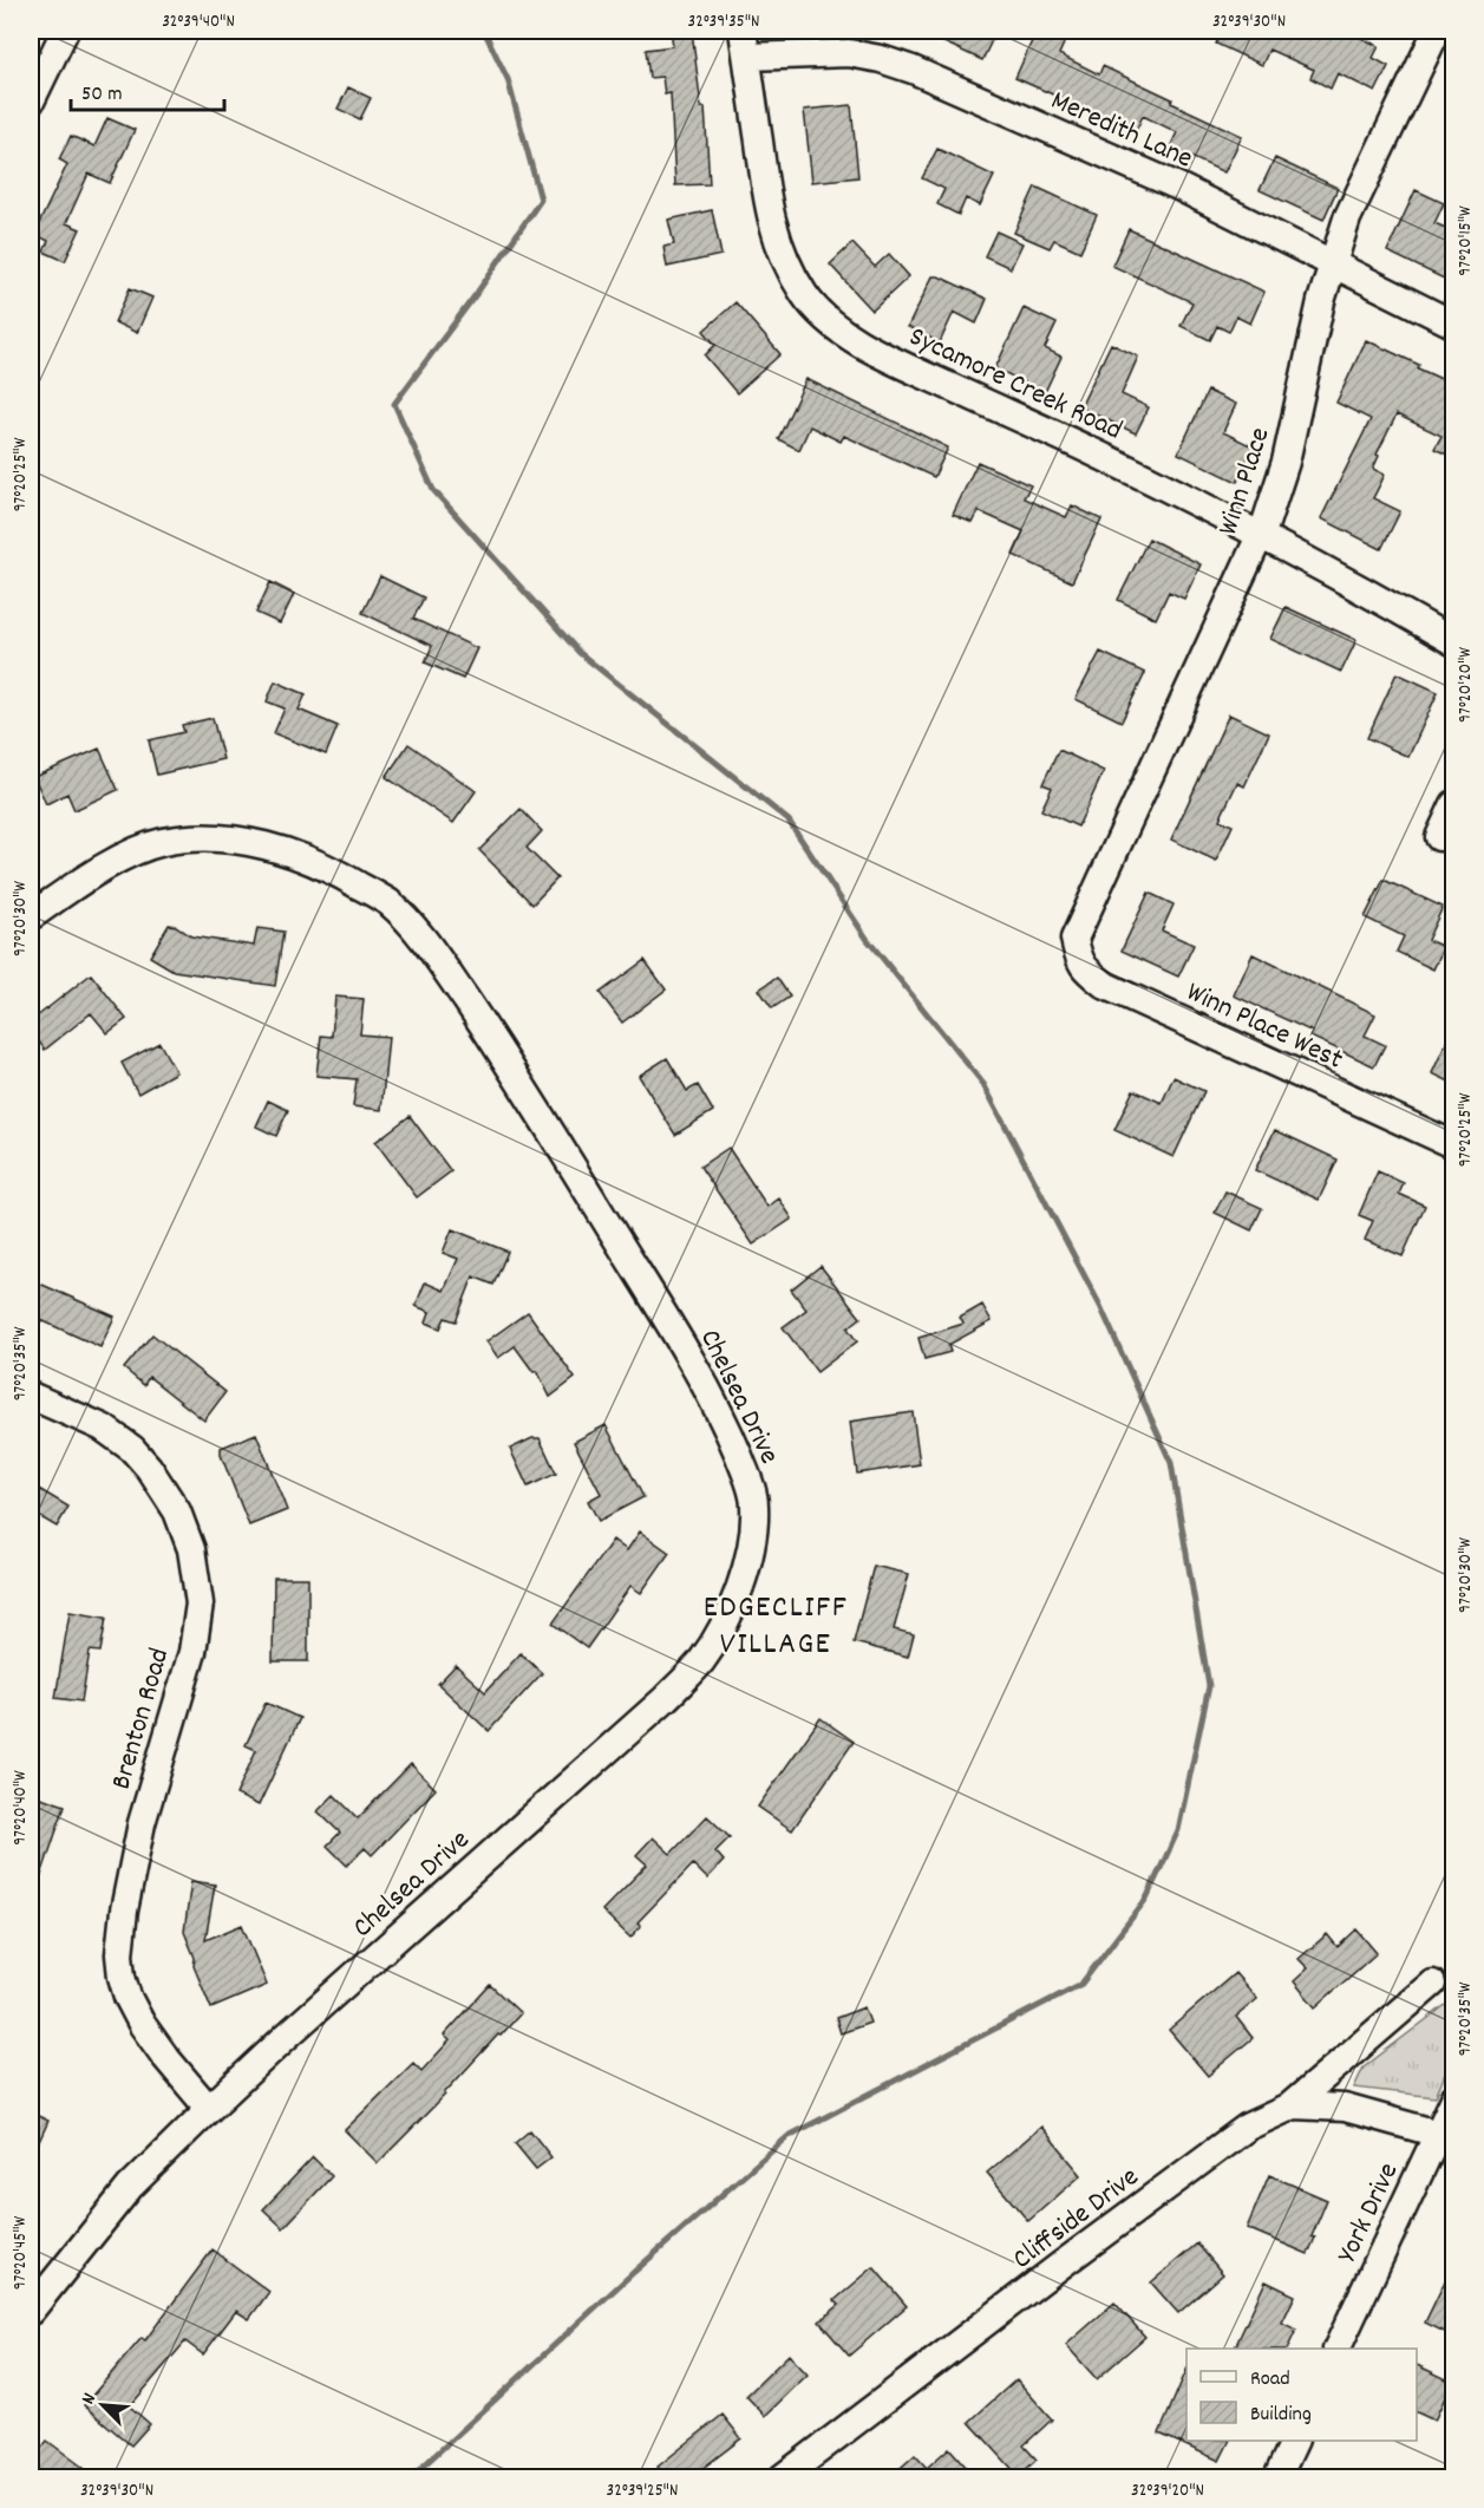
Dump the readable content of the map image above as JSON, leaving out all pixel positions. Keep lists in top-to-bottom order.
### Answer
{
  "streets": {
    "street": [
      "Meredith Lane",
      "Sycamore Creek Road",
      "Winn Place",
      "Winn Place West",
      "Chelsea Drive",
      "Brenton Road",
      "York Drive",
      "Cliffside Drive"
    ]
  },
  "crossings": [
    ["Meredith Lane", "Sycamore Creek Road"],
    ["Meredith Lane", "Winn Place"],
    ["Sycamore Creek Road", "Winn Place"],
    ["Winn Place", "Winn Place West"],
    ["Chelsea Drive", "Brenton Road"],
    ["York Drive", "Cliffside Drive"]
  ],
  "districts": ["EDGECLIFF VILLAGE"],
  "legend": ["Road", "Building"],
  "scale_bar": "50 m",
  "north": "top left",
  "coordinates": [
    "32°39'40\"N",
    "32°39'35\"N",
    "32°39'30\"N",
    "97°20'15\"W",
    "97°20'25\"W",
    "97°20'20\"W",
    "97°20'30\"W",
    "97°20'35\"W",
    "97°20'40\"W",
    "97°20'45\"W",
    "32°39'25\"N",
    "32°39'20\"N"
  ]
}
